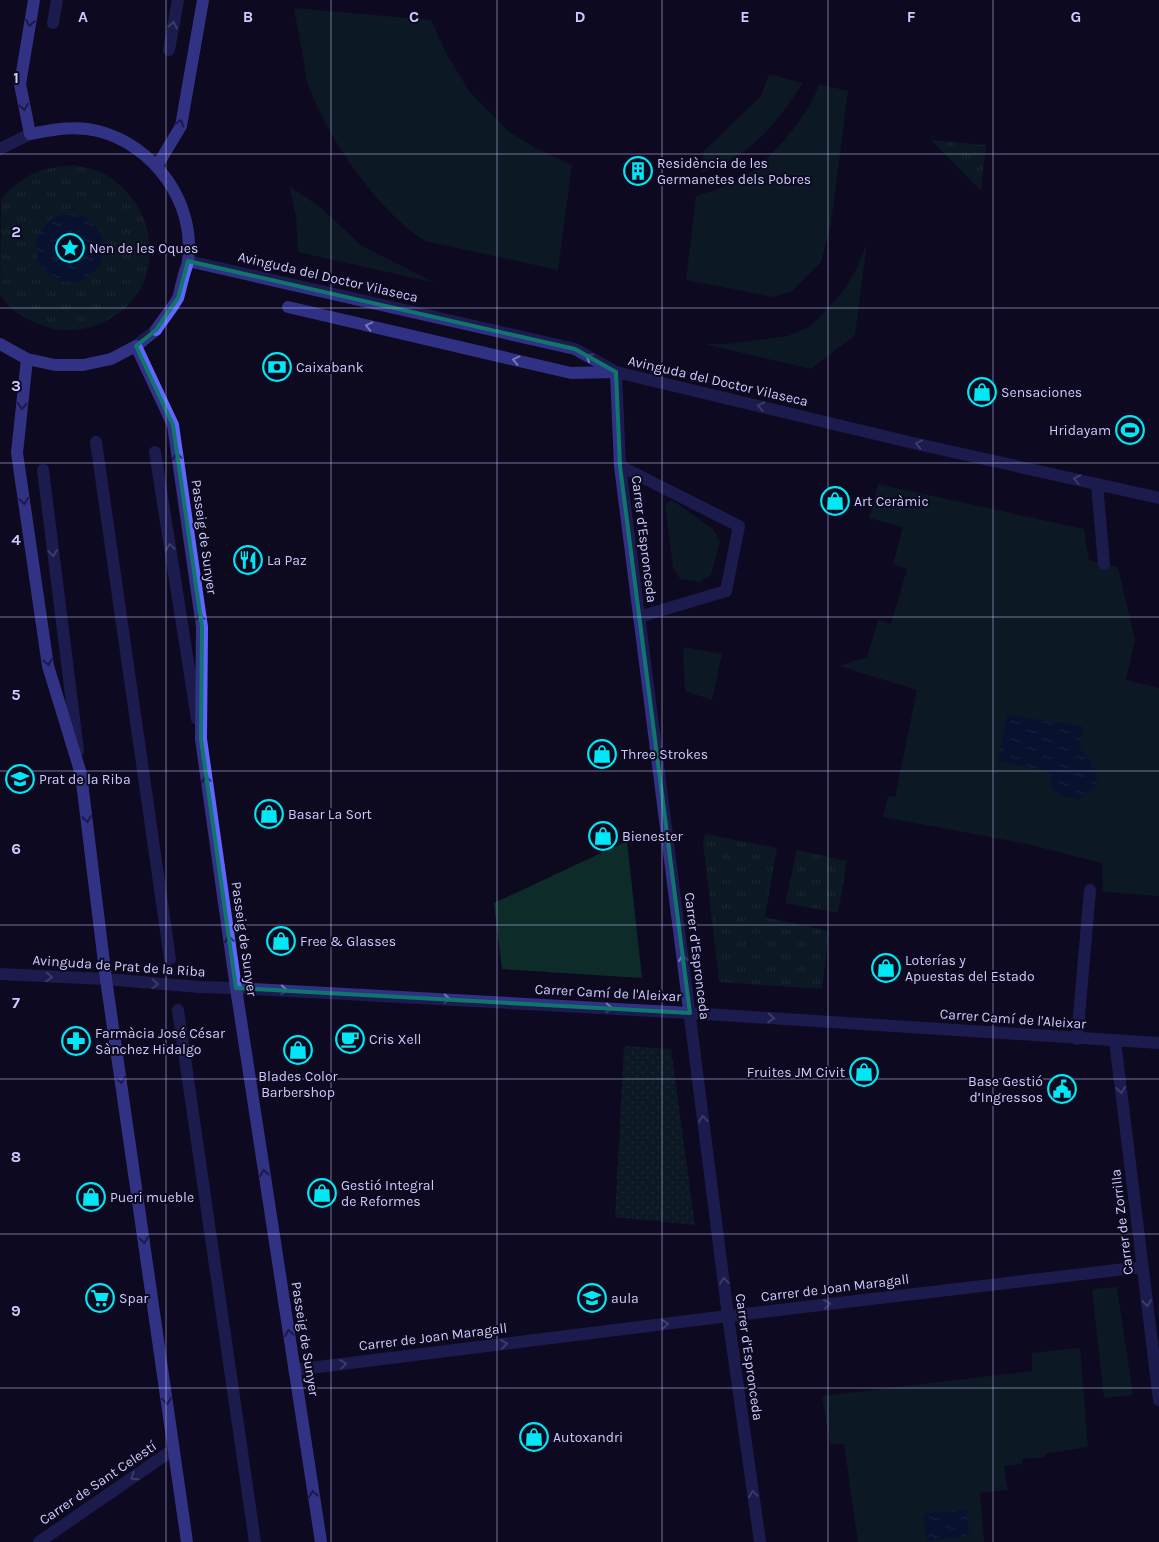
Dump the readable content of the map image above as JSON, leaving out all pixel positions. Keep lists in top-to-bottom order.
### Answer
{
  "streets": {
    "street": [
      "Avinguda del Doctor Vilaseca",
      "Passeig de Sunyer",
      "Carrer d’Espronceda",
      "Avinguda de Prat de la Riba",
      "Carrer Camí de l'Aleixar",
      "Carrer de Zorrilla",
      "Carrer de Joan Maragall",
      "Carrer de Sant Celestí"
    ]
  },
  "crossings": [
    ["Avinguda del Doctor Vilaseca", "Carrer d’Espronceda"],
    ["Passeig de Sunyer", "Avinguda de Prat de la Riba"],
    ["Passeig de Sunyer", "Carrer Camí de l'Aleixar"],
    ["Passeig de Sunyer", "Carrer de Joan Maragall"],
    ["Carrer d’Espronceda", "Carrer Camí de l'Aleixar"],
    ["Carrer d’Espronceda", "Carrer de Joan Maragall"],
    ["Avinguda de Prat de la Riba", "Carrer Camí de l'Aleixar"],
    ["Carrer Camí de l'Aleixar", "Carrer de Zorrilla"],
    ["Carrer de Zorrilla", "Carrer de Joan Maragall"]
  ],
  "one_way": [
    "Carrer d’Espronceda",
    "Avinguda de Prat de la Riba",
    "Carrer Camí de l'Aleixar",
    "Carrer de Zorrilla",
    "Carrer de Joan Maragall",
    "Carrer de Sant Celestí"
  ],
  "places": {
    "building": ["Residència de les Germanetes dels Pobres"],
    "place": ["Nen de les Oques"],
    "bank": ["Caixabank"],
    "shop": [
      "Sensaciones",
      "Art Ceràmic",
      "Three Strokes",
      "Basar La Sort",
      "Bienester",
      "Free & Glasses",
      "Loterías y Apuestas del Estado",
      "Blades Color Barbershop",
      "Fruites JM Civit",
      "Gestió Integral de Reformes",
      "Pueri mueble",
      "Autoxandri"
    ],
    "sports": ["Hridayam"],
    "restaurant": ["La Paz"],
    "school or university": ["Prat de la Riba", "aula"],
    "cafe": ["Cris Xell"],
    "pharmacy": ["Farmàcia José César Sànchez Hidalgo"],
    "public building": ["Base Gestió d’Ingressos"],
    "supermarket": ["Spar"]
  },
  "grid": {
    "columns": [
      "A",
      "B",
      "C",
      "D",
      "E",
      "F",
      "G"
    ],
    "rows": [
      "1",
      "2",
      "3",
      "4",
      "5",
      "6",
      "7",
      "8",
      "9"
    ]
  }
}
